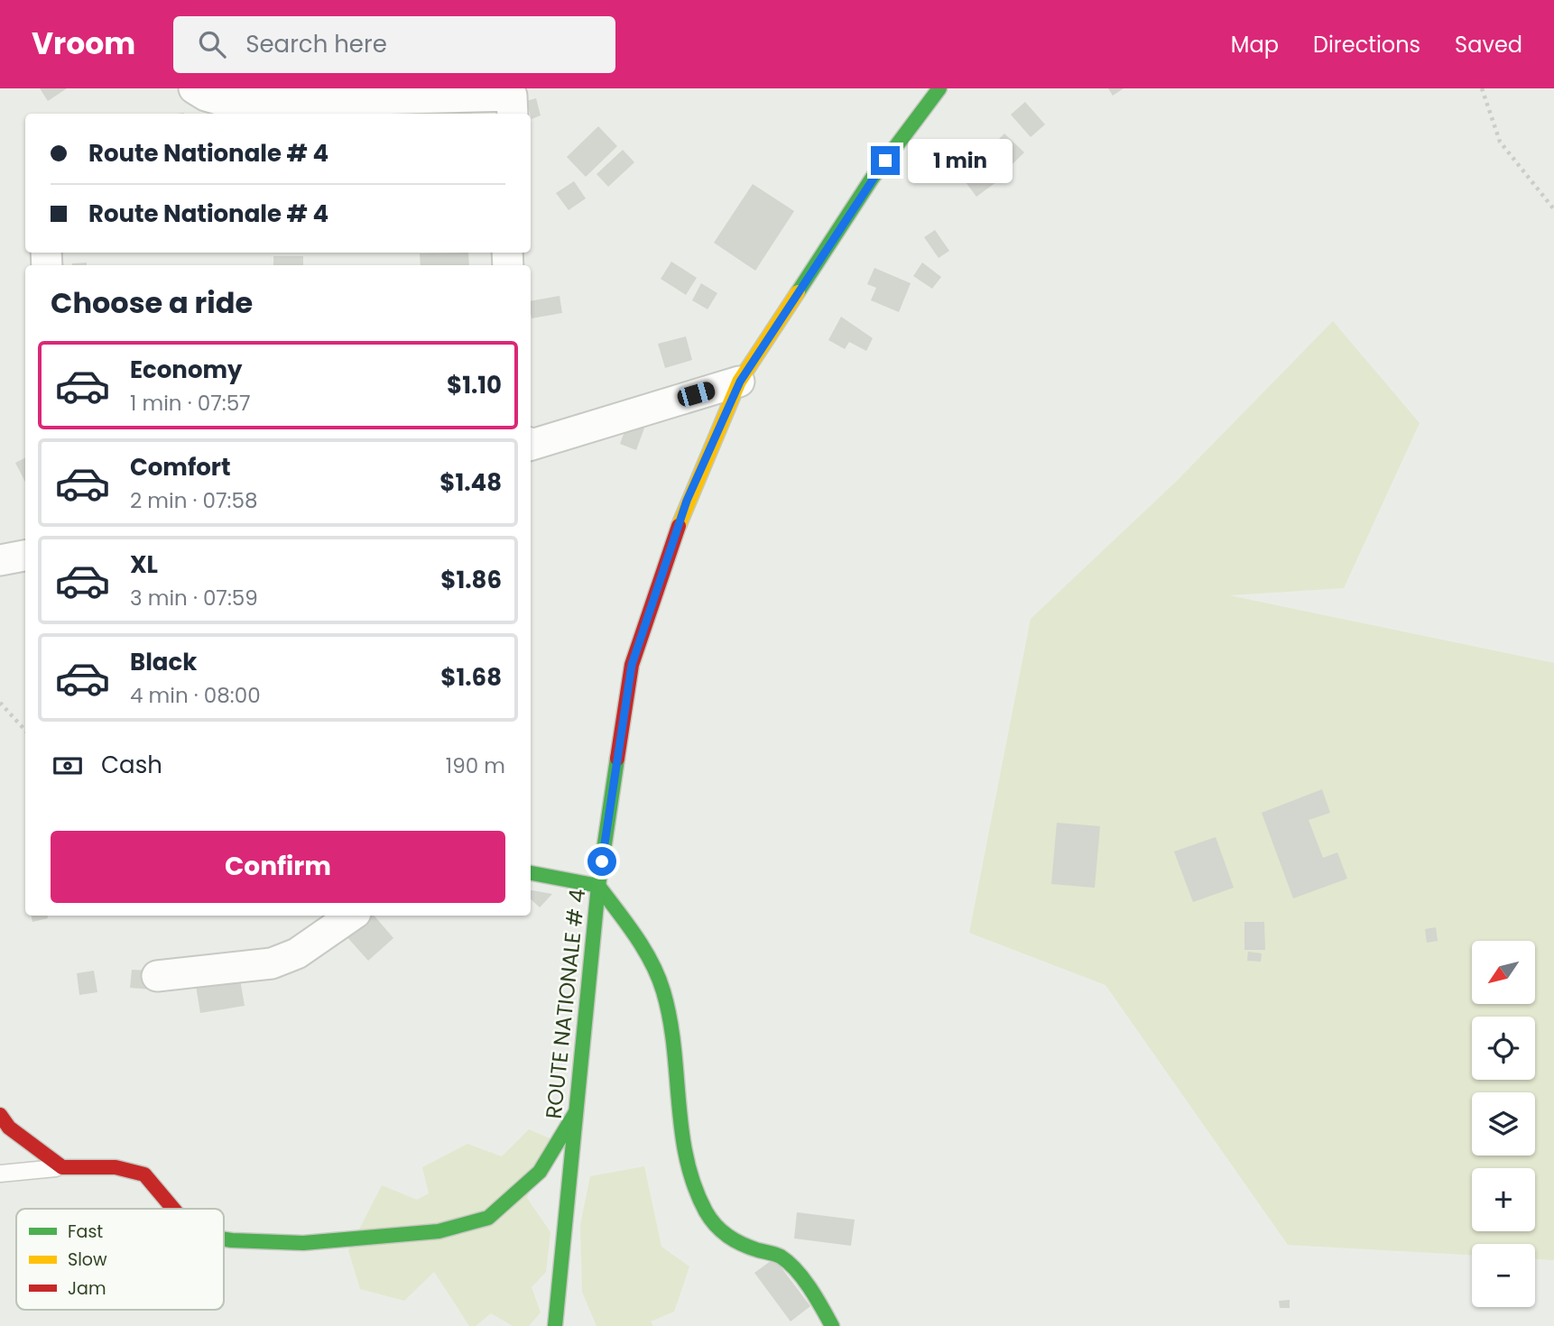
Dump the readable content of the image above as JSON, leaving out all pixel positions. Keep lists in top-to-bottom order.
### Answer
{
  "streets": {
    "main road": ["ROUTE NATIONALE # 4"]
  },
  "legend": ["Fast", "Slow", "Jam"],
  "north": "bottom left",
  "page": {
    "header": "Vroom",
    "search": "Search here",
    "nav": ["Map", "Directions", "Saved"],
    "banner": ["Route Nationale # 4", "Route Nationale # 4"],
    "bubble": "1 min",
    "heading": "Choose a ride",
    "list": [
      {
        "name": "Economy",
        "note": "1 min · 07:57",
        "value": "$1.10"
      },
      {
        "name": "Comfort",
        "note": "2 min · 07:58",
        "value": "$1.48"
      },
      {
        "name": "XL",
        "note": "3 min · 07:59",
        "value": "$1.86"
      },
      {
        "name": "Black",
        "note": "4 min · 08:00",
        "value": "$1.68"
      }
    ],
    "pay": ["Cash", "190 m"],
    "buttons": "Confirm",
    "map_buttons": ["+", "−"]
  }
}
